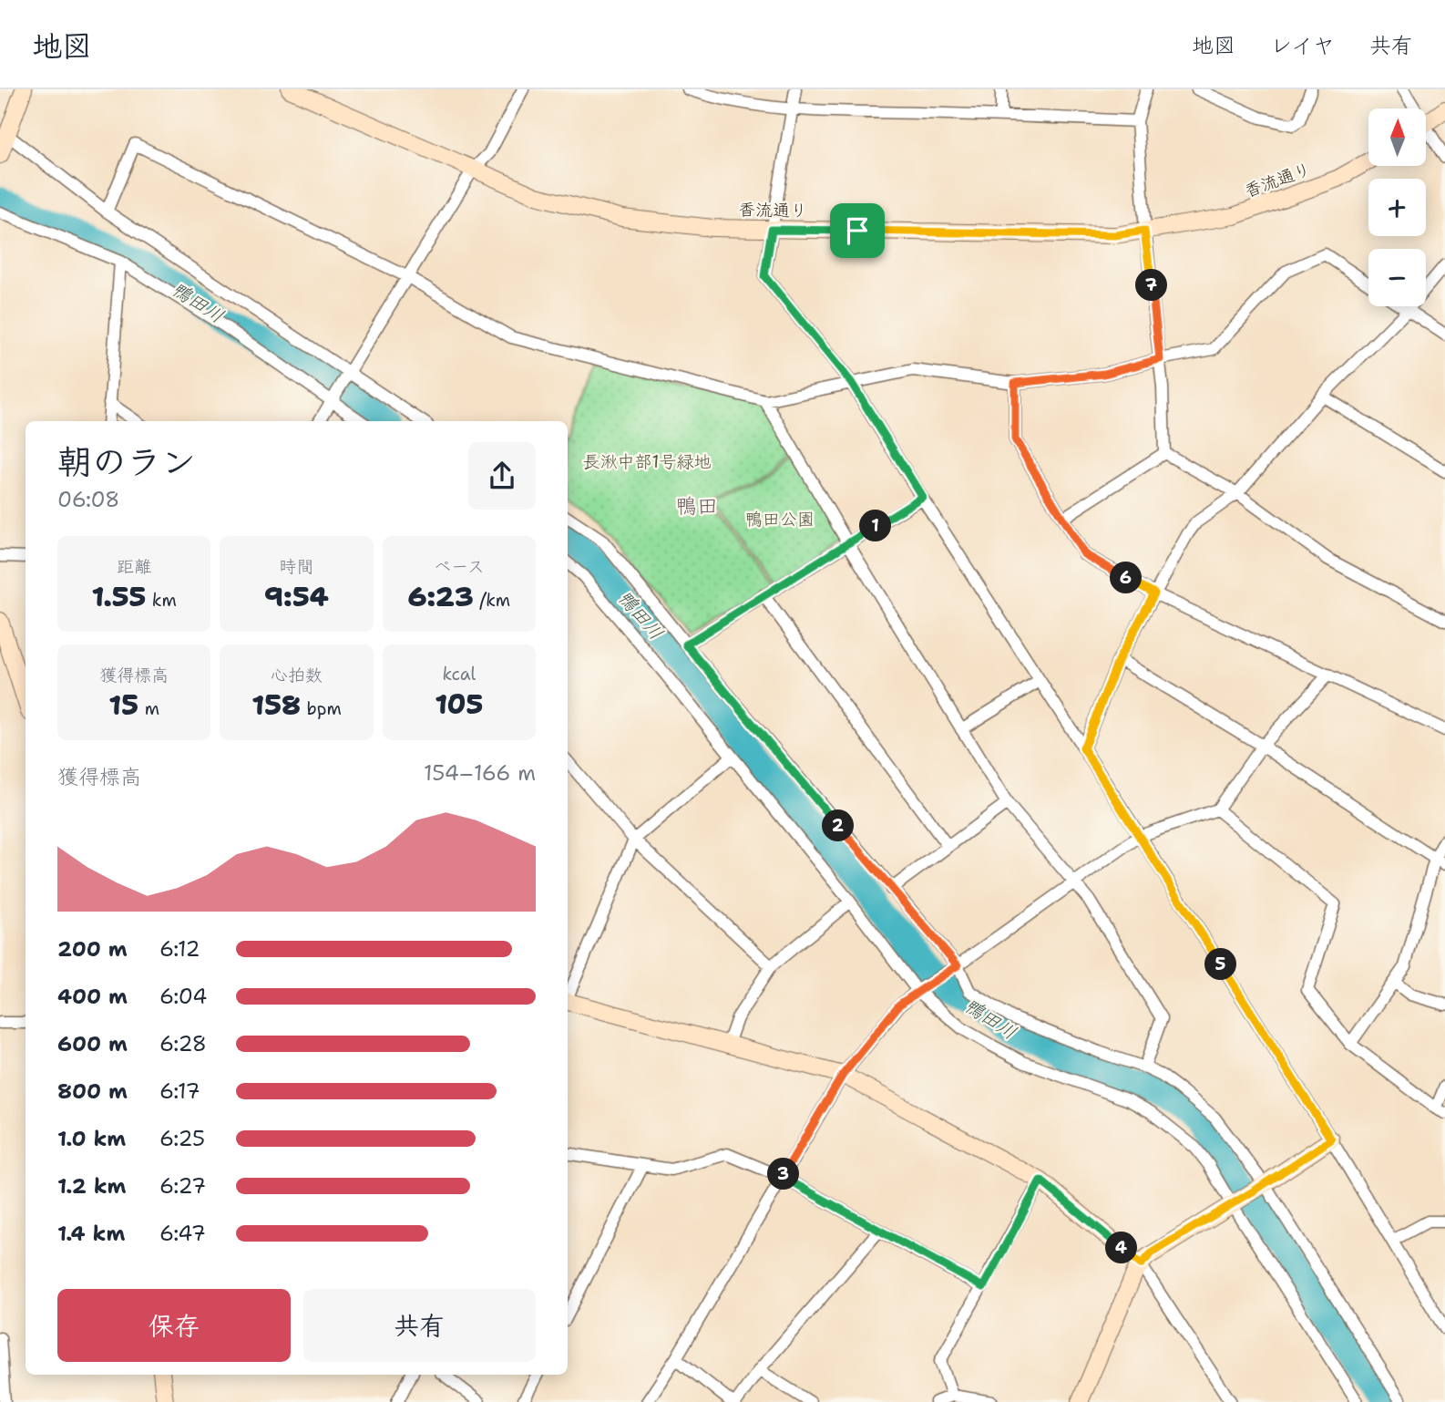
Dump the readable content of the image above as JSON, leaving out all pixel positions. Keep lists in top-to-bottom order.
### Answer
{
  "streets": {
    "street": ["香流通り"]
  },
  "districts": ["鴨田"],
  "water": ["鴨田川"],
  "parks": ["長湫中部1号緑地", "鴨田公園"],
  "north": "top",
  "page": {
    "header": "地図",
    "nav": ["地図", "レイヤ", "共有"],
    "map_buttons": ["+", "−"],
    "pins": [
      "7",
      "1",
      "6",
      "2",
      "5",
      "3",
      "4"
    ],
    "heading": ["朝のラン", "06:08"],
    "stats": [
      ["距離", "1.55 km"],
      ["時間", "9:54"],
      ["ペース", "6:23 /km"],
      ["獲得標高", "15 m"],
      ["心拍数", "158 bpm"],
      ["kcal", "105"]
    ],
    "chart": ["獲得標高", "154–166 m"],
    "list": [
      {
        "name": "200 m",
        "note": "6:12"
      },
      {
        "name": "400 m",
        "note": "6:04"
      },
      {
        "name": "600 m",
        "note": "6:28"
      },
      {
        "name": "800 m",
        "note": "6:17"
      },
      {
        "name": "1.0 km",
        "note": "6:25"
      },
      {
        "name": "1.2 km",
        "note": "6:27"
      },
      {
        "name": "1.4 km",
        "note": "6:47"
      }
    ],
    "buttons": ["保存", "共有"]
  }
}
